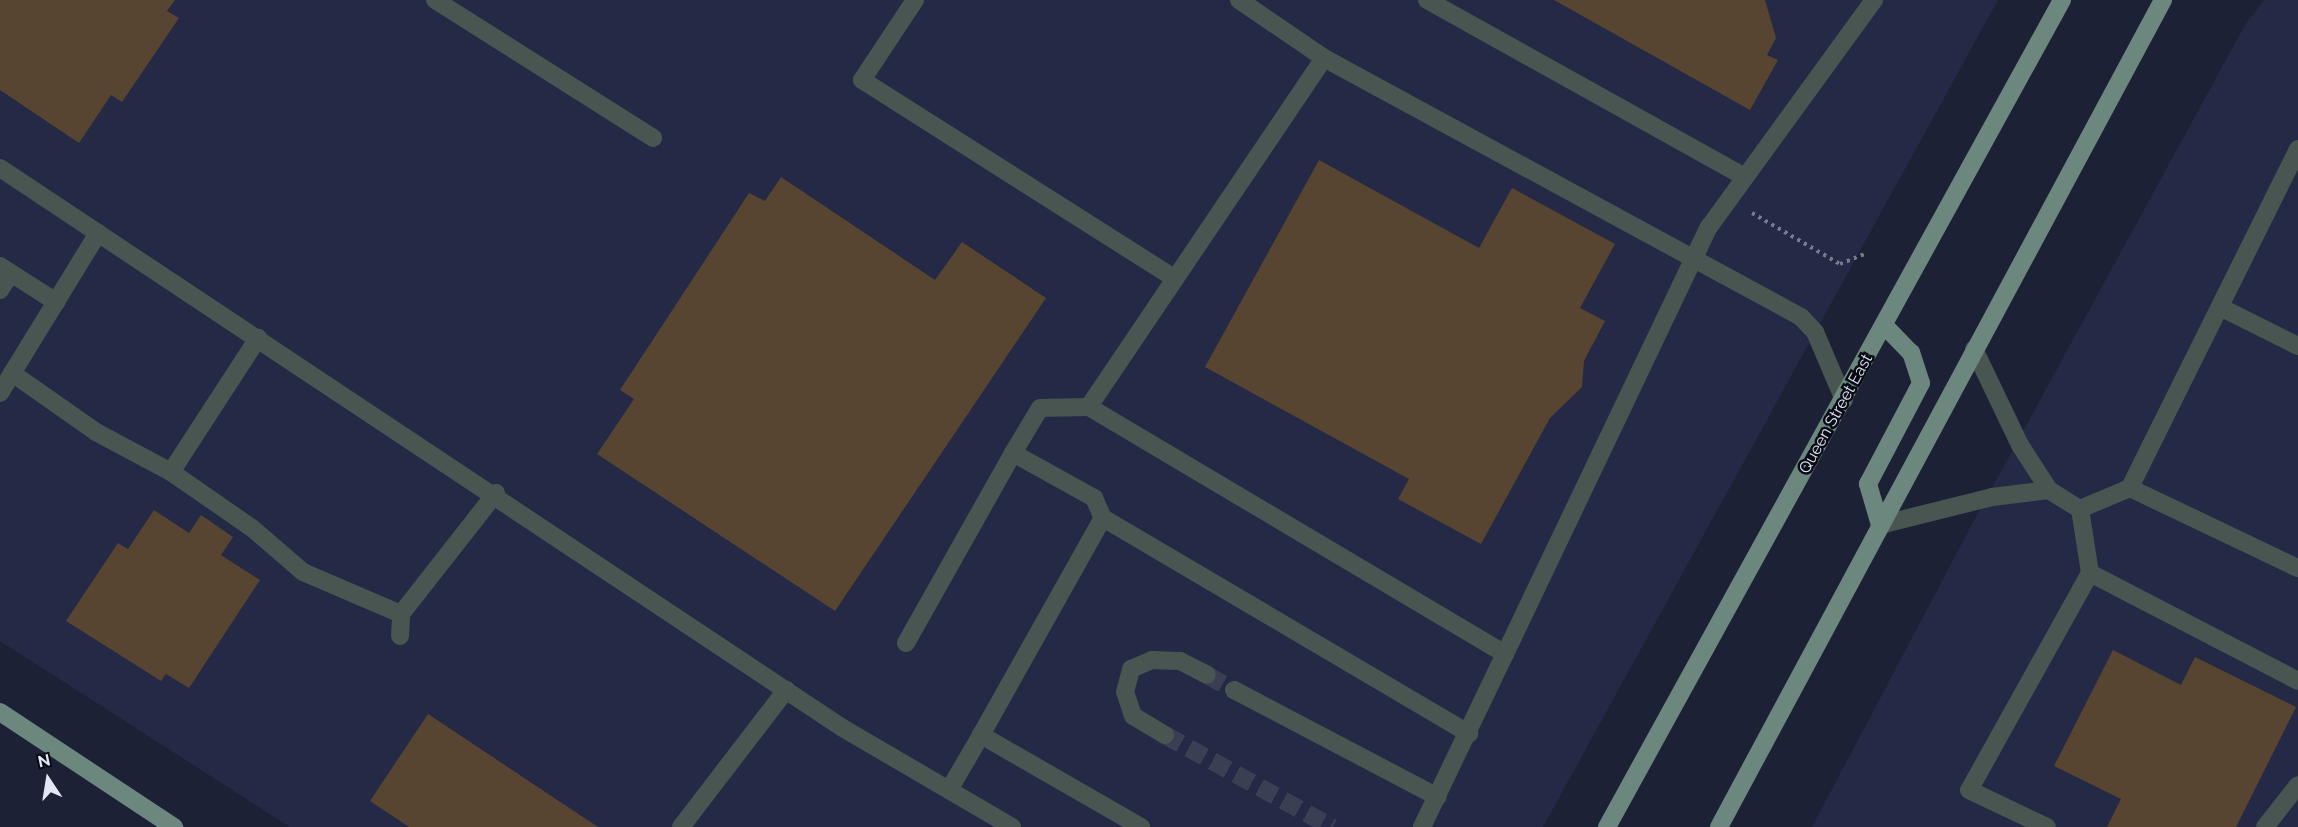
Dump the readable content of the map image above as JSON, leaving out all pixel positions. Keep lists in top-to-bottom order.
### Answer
{
  "streets": {
    "main road": ["Queen Street East"]
  },
  "north": "top"
}
